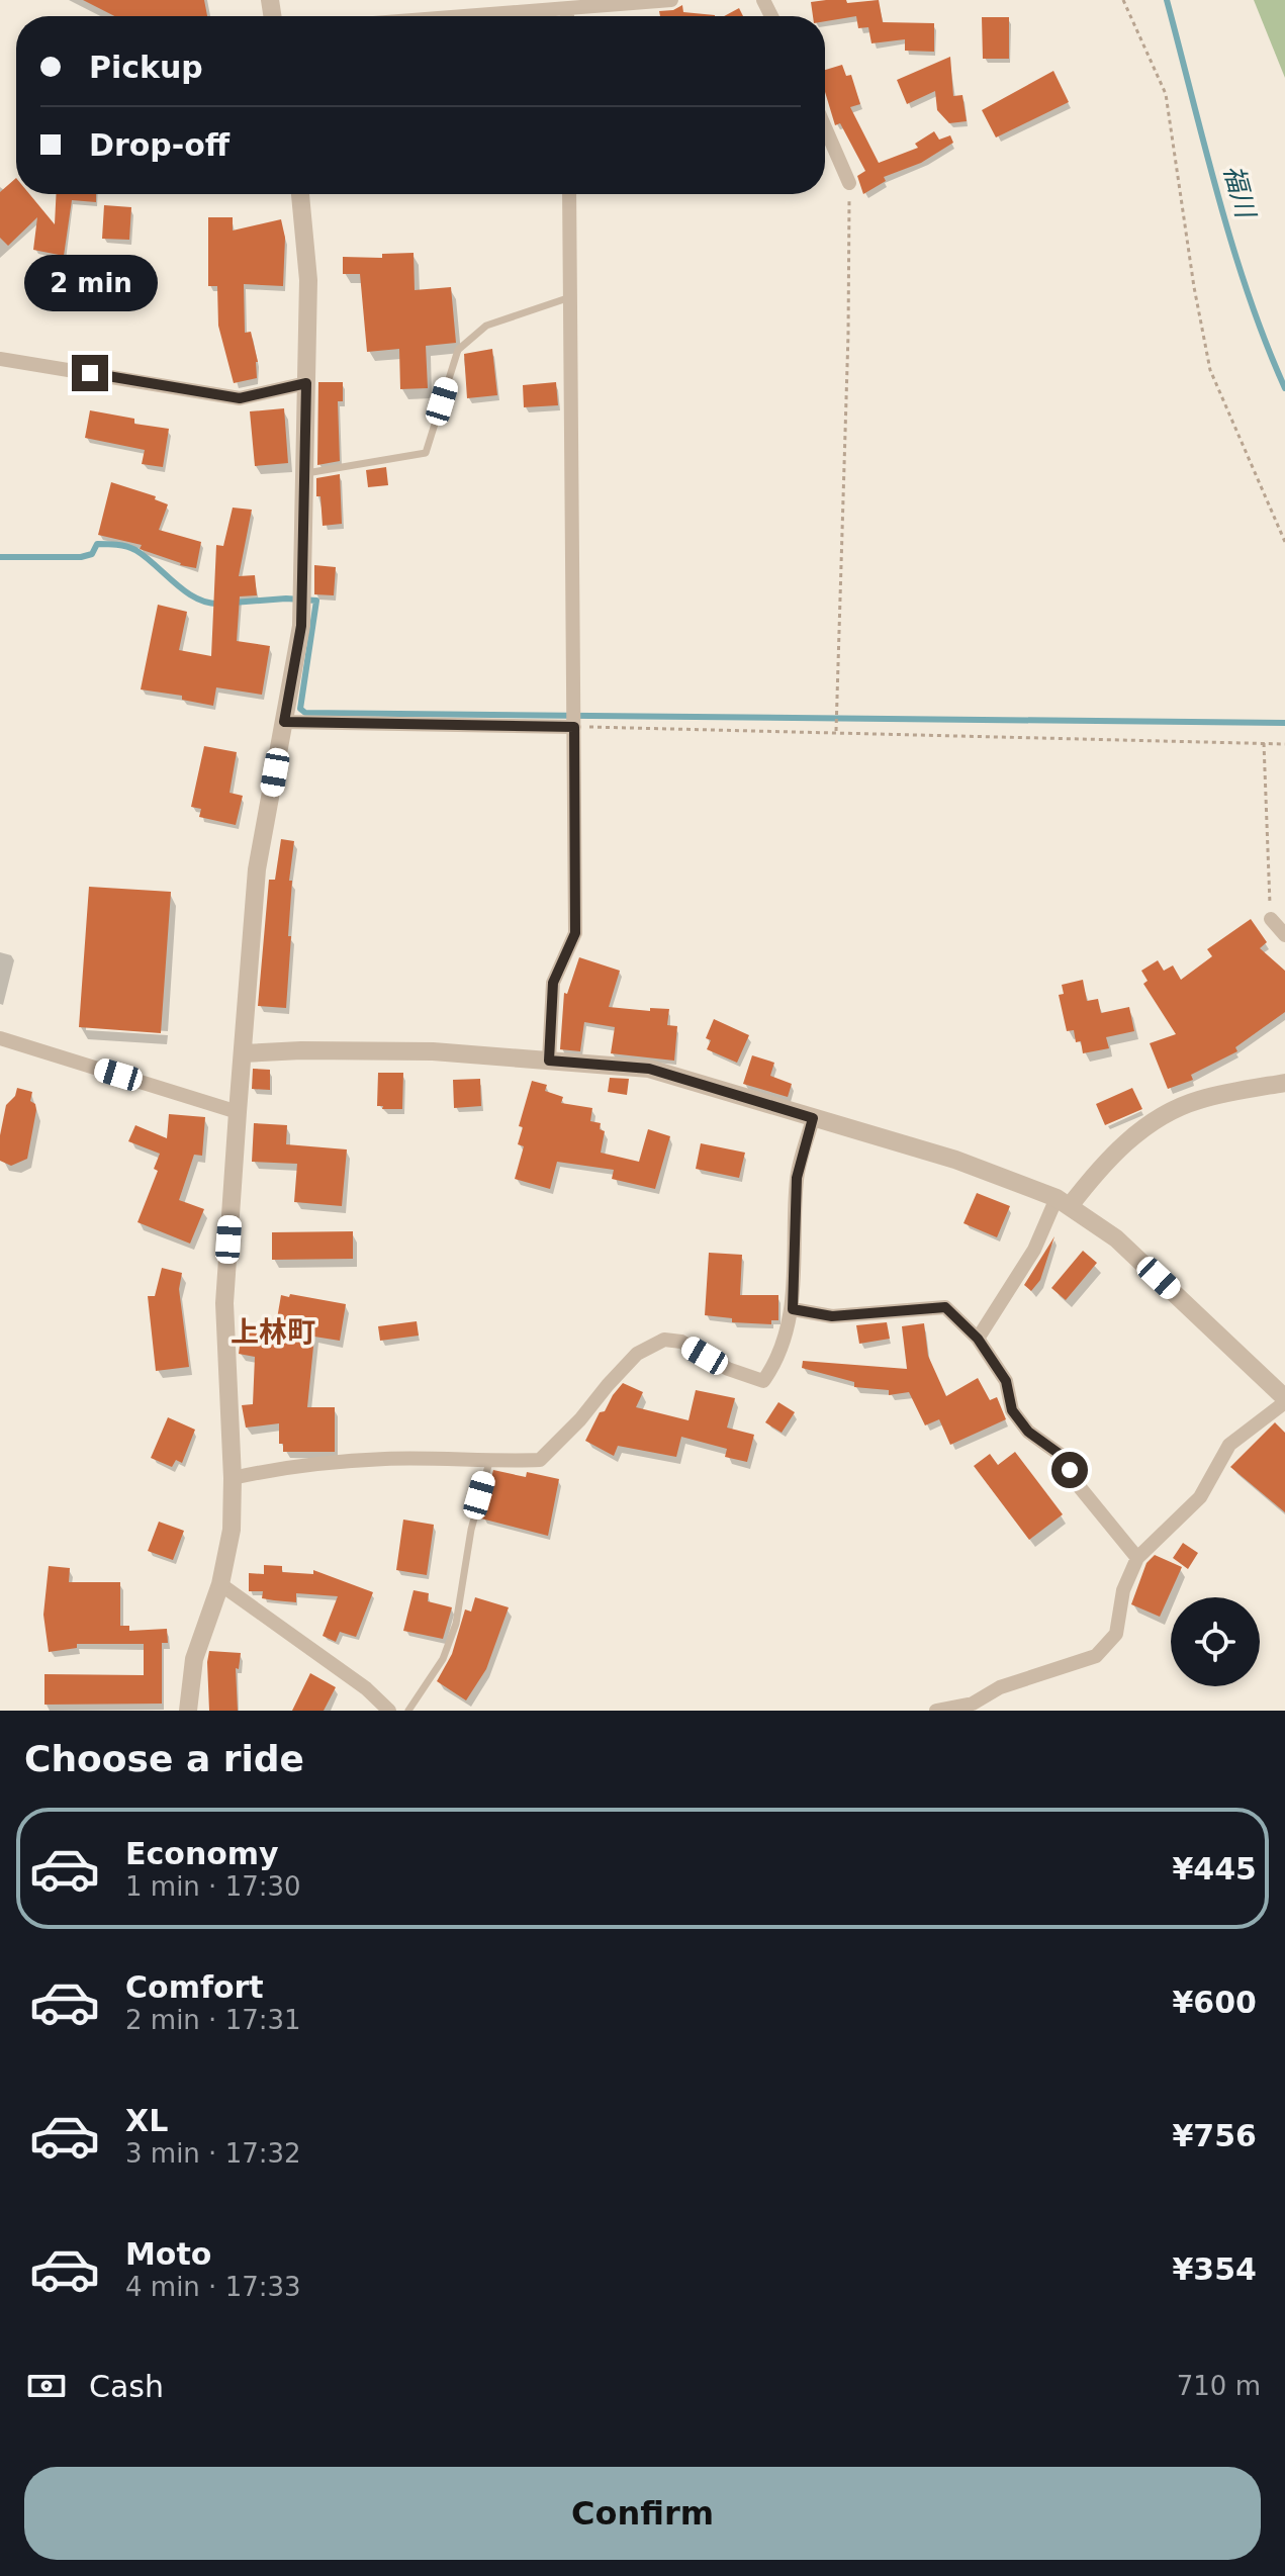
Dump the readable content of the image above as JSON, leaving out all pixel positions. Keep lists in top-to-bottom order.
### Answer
{
  "districts": ["上林町"],
  "water": ["福川"],
  "page": {
    "banner": ["Pickup", "Drop-off"],
    "bubble": "2 min",
    "heading": "Choose a ride",
    "list": [
      {
        "name": "Economy",
        "note": "1 min · 17:30",
        "value": "¥445"
      },
      {
        "name": "Comfort",
        "note": "2 min · 17:31",
        "value": "¥600"
      },
      {
        "name": "XL",
        "note": "3 min · 17:32",
        "value": "¥756"
      },
      {
        "name": "Moto",
        "note": "4 min · 17:33",
        "value": "¥354"
      }
    ],
    "pay": ["Cash", "710 m"],
    "buttons": "Confirm"
  }
}
